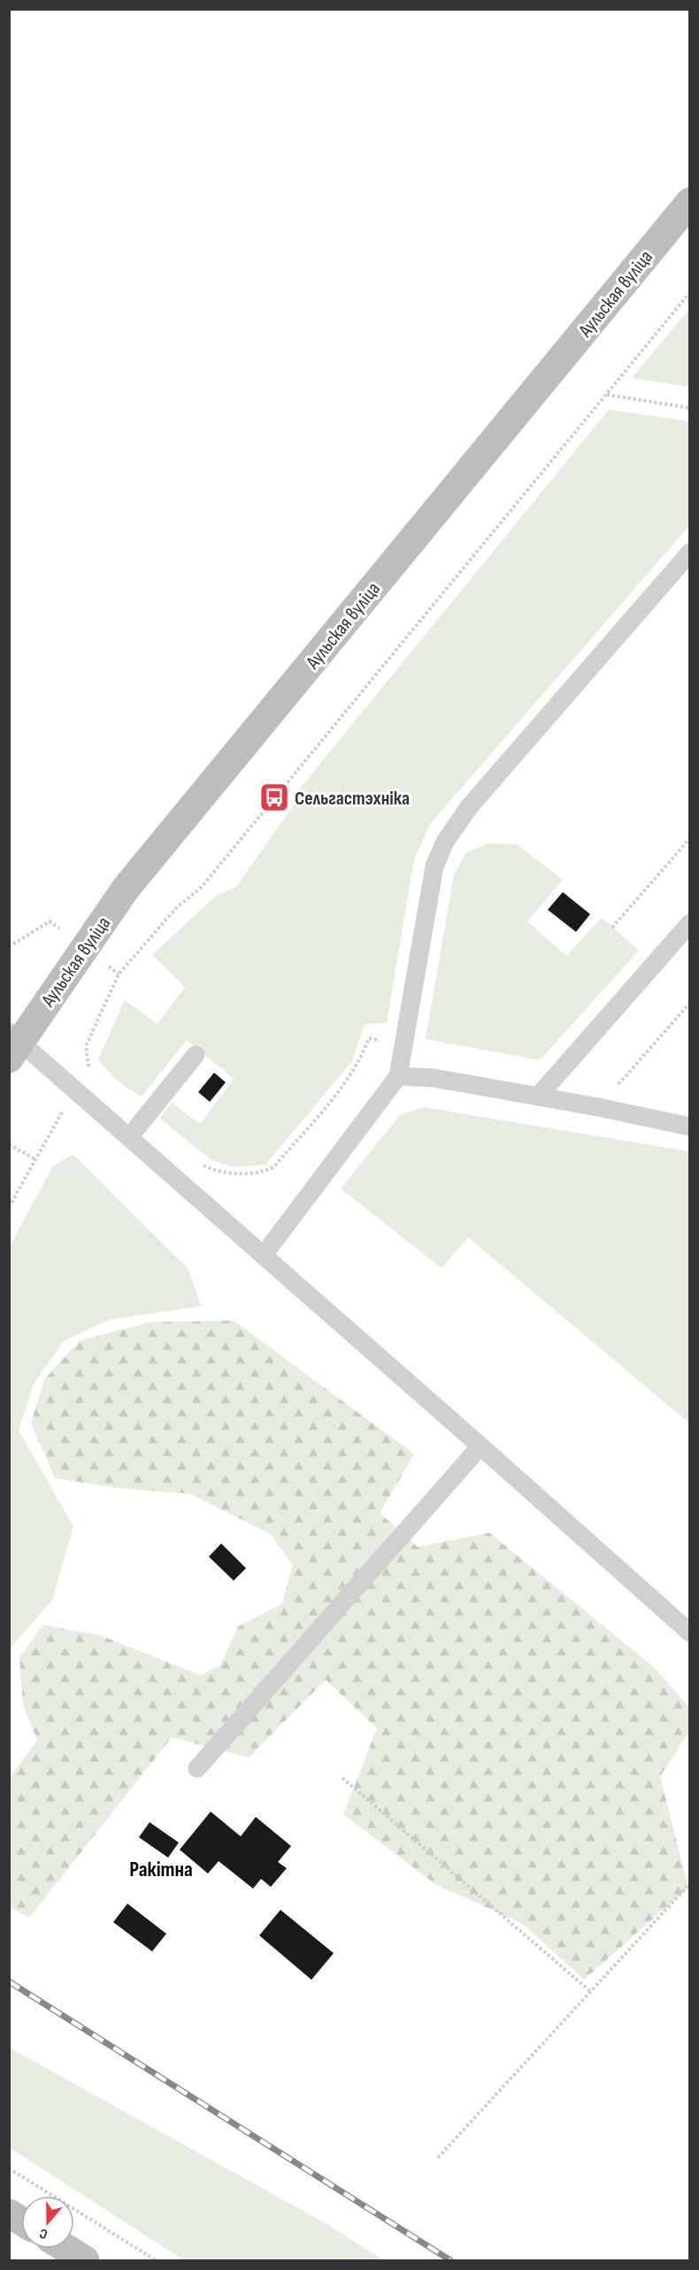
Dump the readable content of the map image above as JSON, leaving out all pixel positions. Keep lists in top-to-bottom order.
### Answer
{
  "streets": {
    "street": ["Аульская вуліца"]
  },
  "districts": ["Ракітна"],
  "places": {
    "bus stop": ["Сельгастэхніка"]
  },
  "north": "bottom"
}
